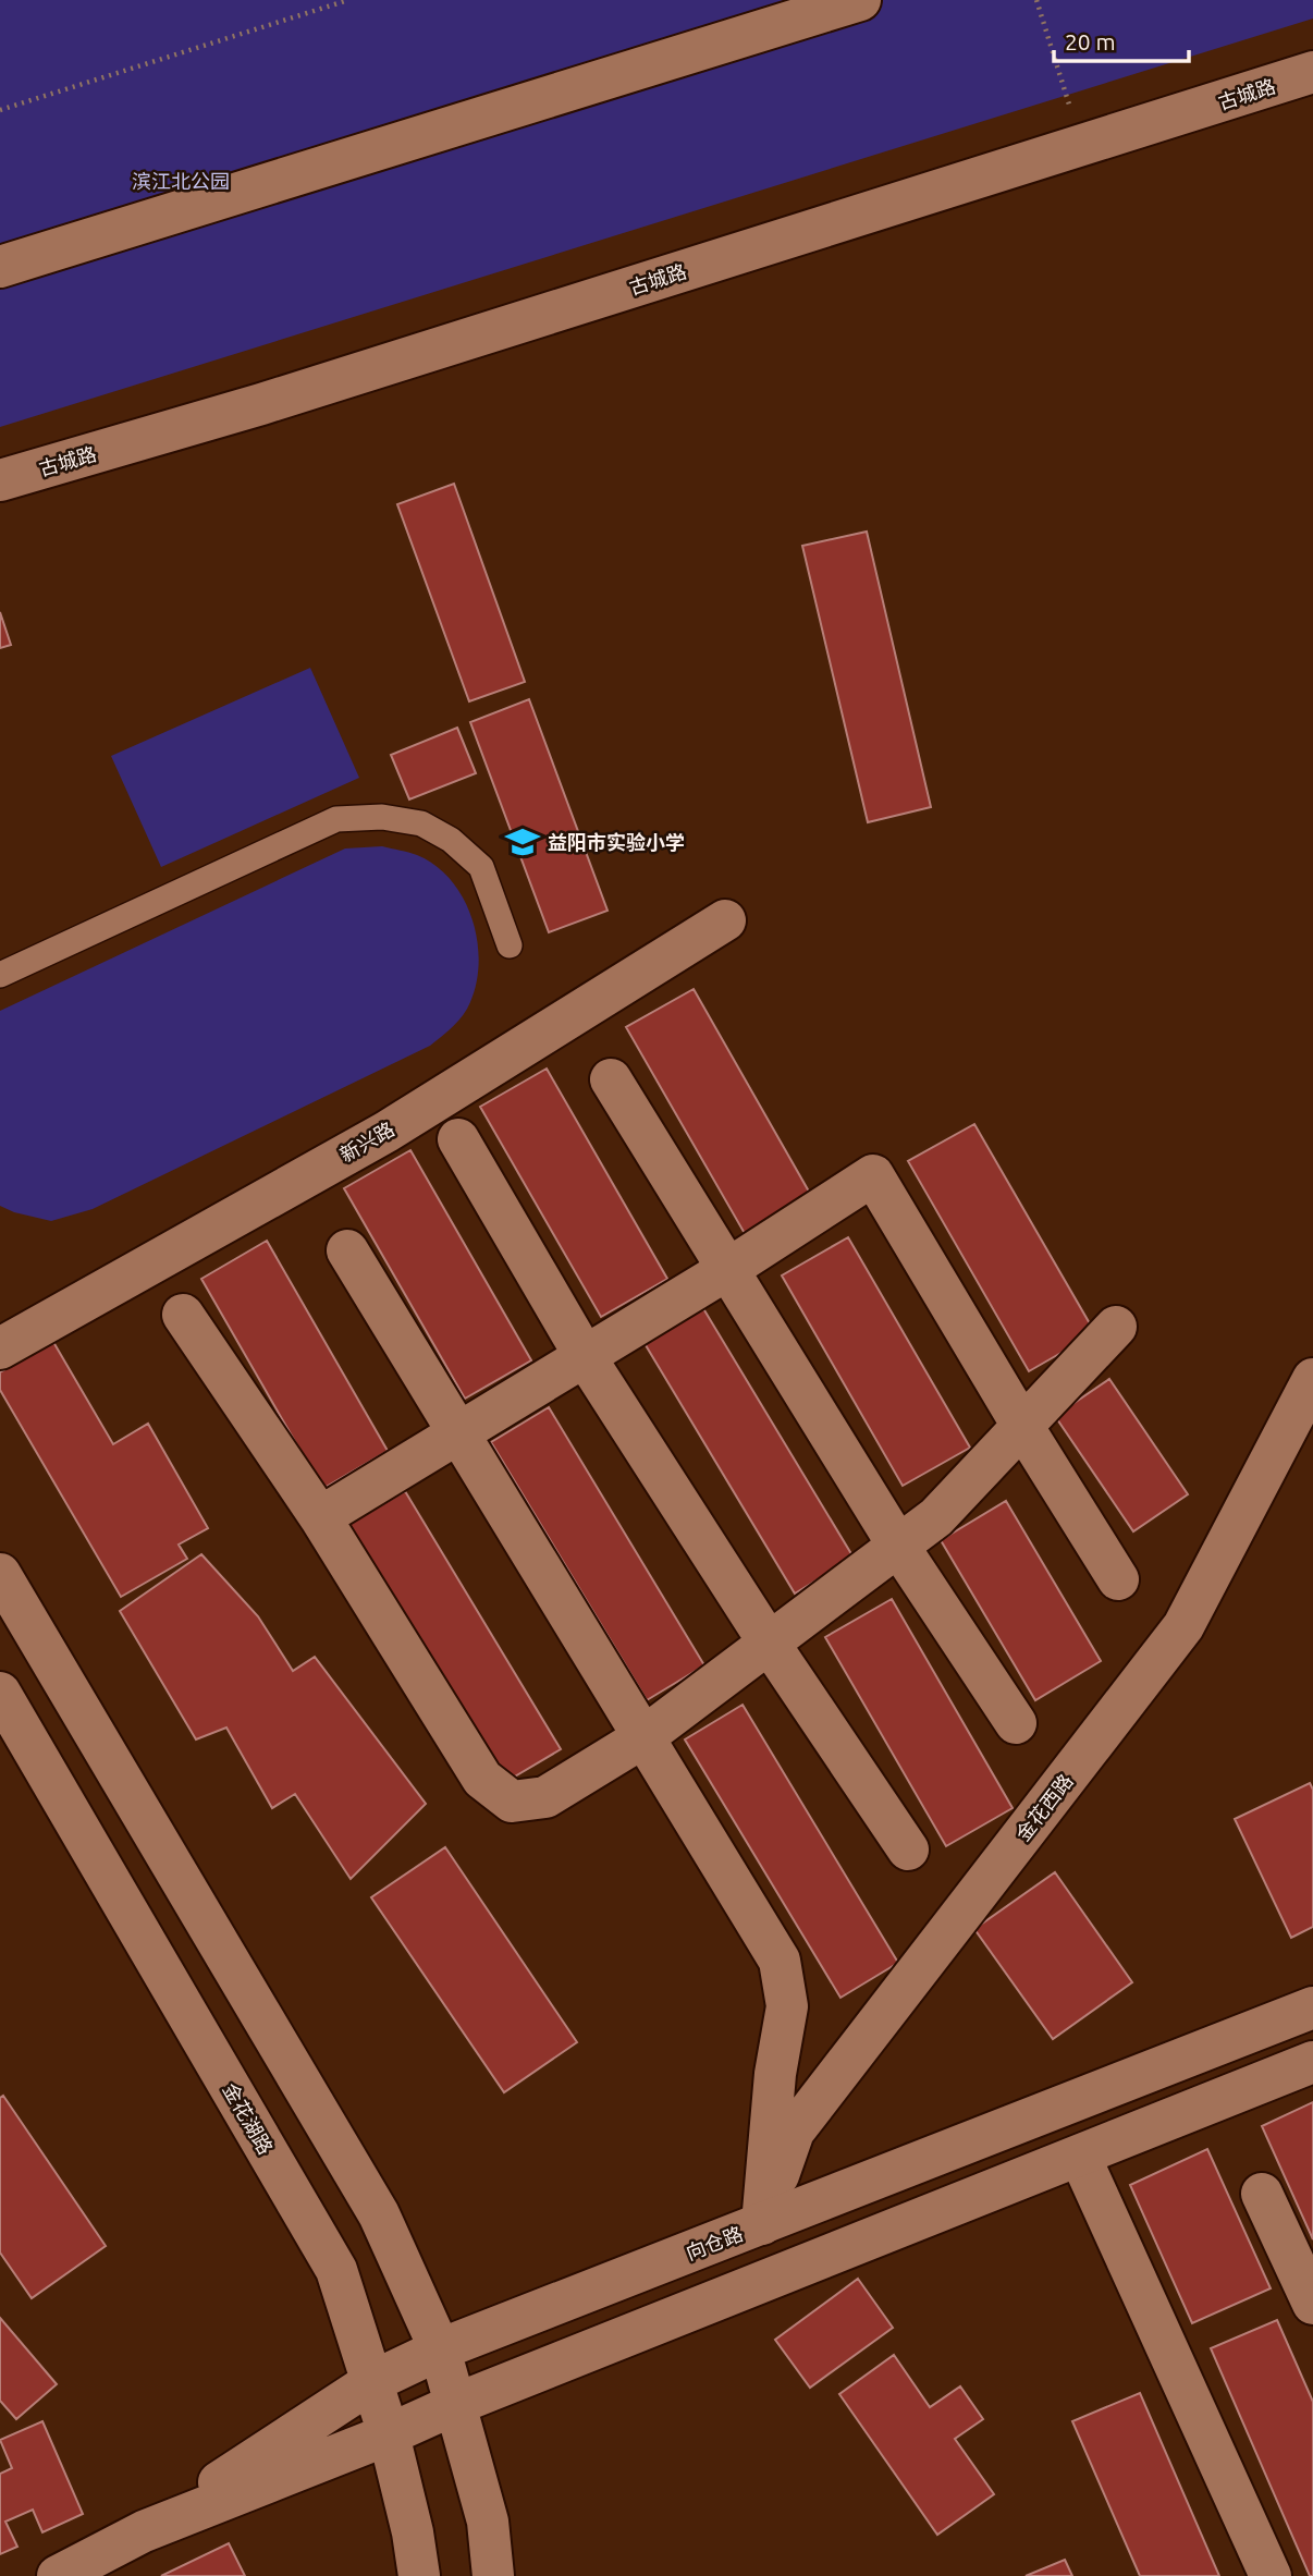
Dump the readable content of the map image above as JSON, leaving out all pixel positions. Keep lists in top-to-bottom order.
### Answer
{
  "streets": {
    "street": [
      "古城路",
      "新兴路",
      "金花西路",
      "金花湖路",
      "向仓路"
    ]
  },
  "crossings": [
    ["金花西路", "向仓路"],
    ["金花湖路", "向仓路"]
  ],
  "parks": ["滨江北公园"],
  "places": {
    "school or university": ["益阳市实验小学"]
  },
  "scale_bar": "20 m"
}
